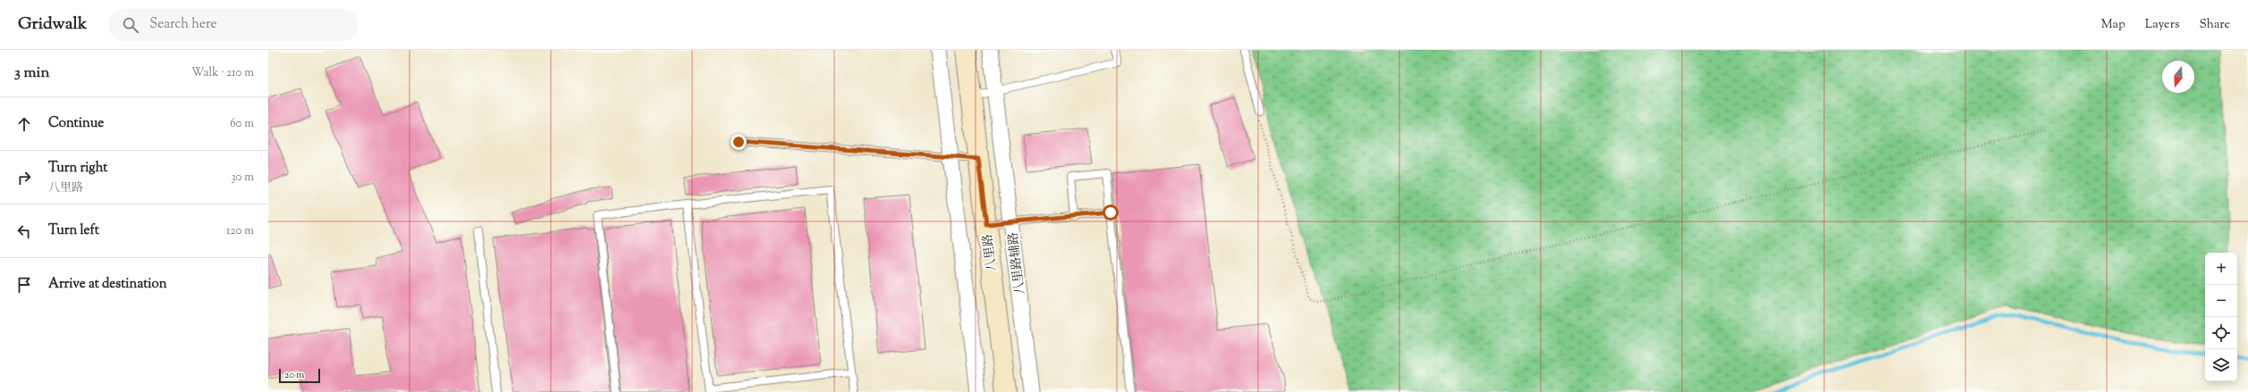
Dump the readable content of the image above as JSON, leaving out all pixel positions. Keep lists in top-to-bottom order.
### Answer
{
  "streets": {
    "main road": ["八里路"],
    "street": ["八里路辅路"]
  },
  "scale_bar": "20 m",
  "north": "bottom",
  "page": {
    "header": "Gridwalk",
    "search": "Search here",
    "nav": ["Map", "Layers", "Share"],
    "heading": ["3 min", "Walk · 210 m"],
    "list": [
      ["Continue", "60 m"],
      ["Turn right", "八里路", "30 m"],
      ["Turn left", "120 m"],
      "Arrive at destination"
    ],
    "map_buttons": ["+", "−"],
    "scale": "20 m"
  }
}
